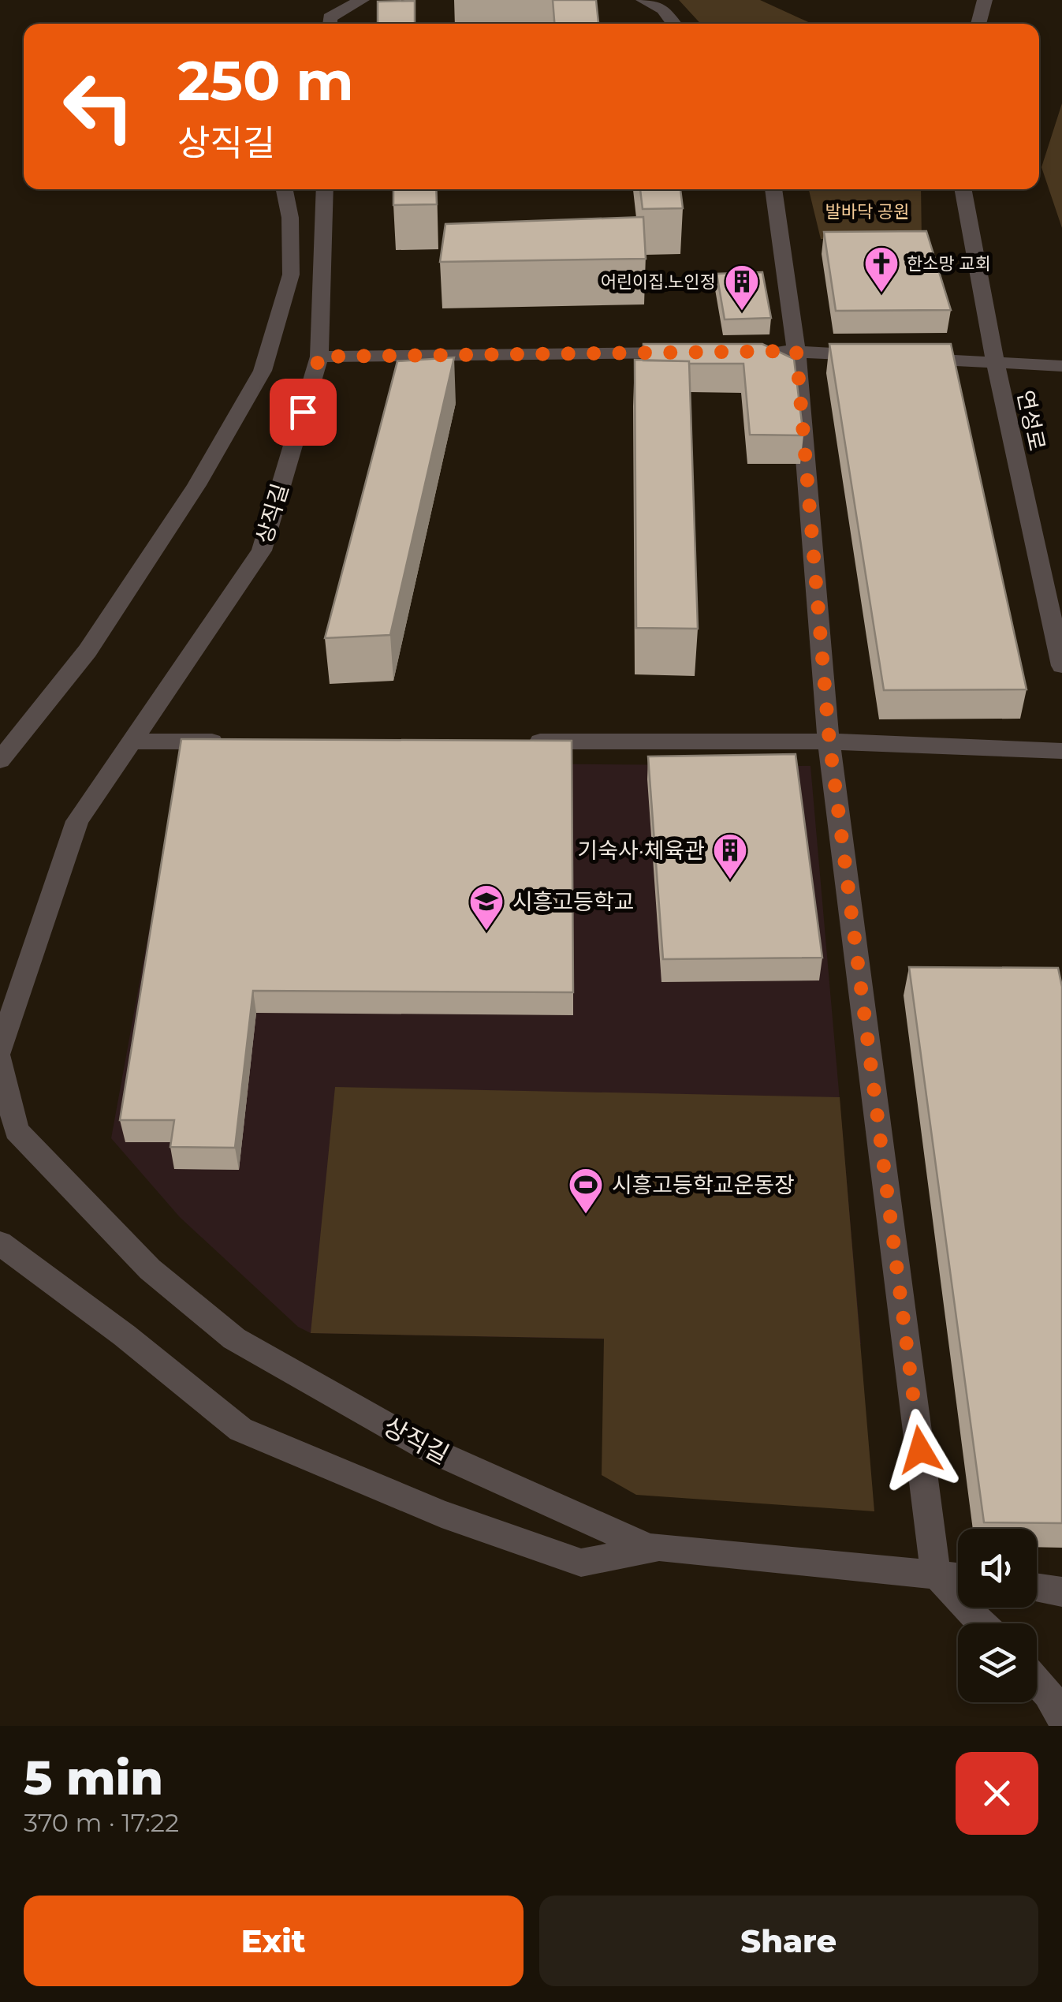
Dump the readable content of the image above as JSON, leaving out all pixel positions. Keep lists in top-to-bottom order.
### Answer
{
  "streets": {
    "street": ["연성로", "상직길"]
  },
  "parks": ["발바닥 공원"],
  "places": {
    "church": ["한소망 교회"],
    "building": ["어린이집.노인정", "기숙사·체육관"],
    "school or university": ["시흥고등학교"],
    "sports": ["시흥고등학교운동장"]
  },
  "page": {
    "turn": ["250 m", "상직길"],
    "heading": ["5 min", "370 m · 17:22"],
    "buttons": ["Exit", "Share"]
  }
}
